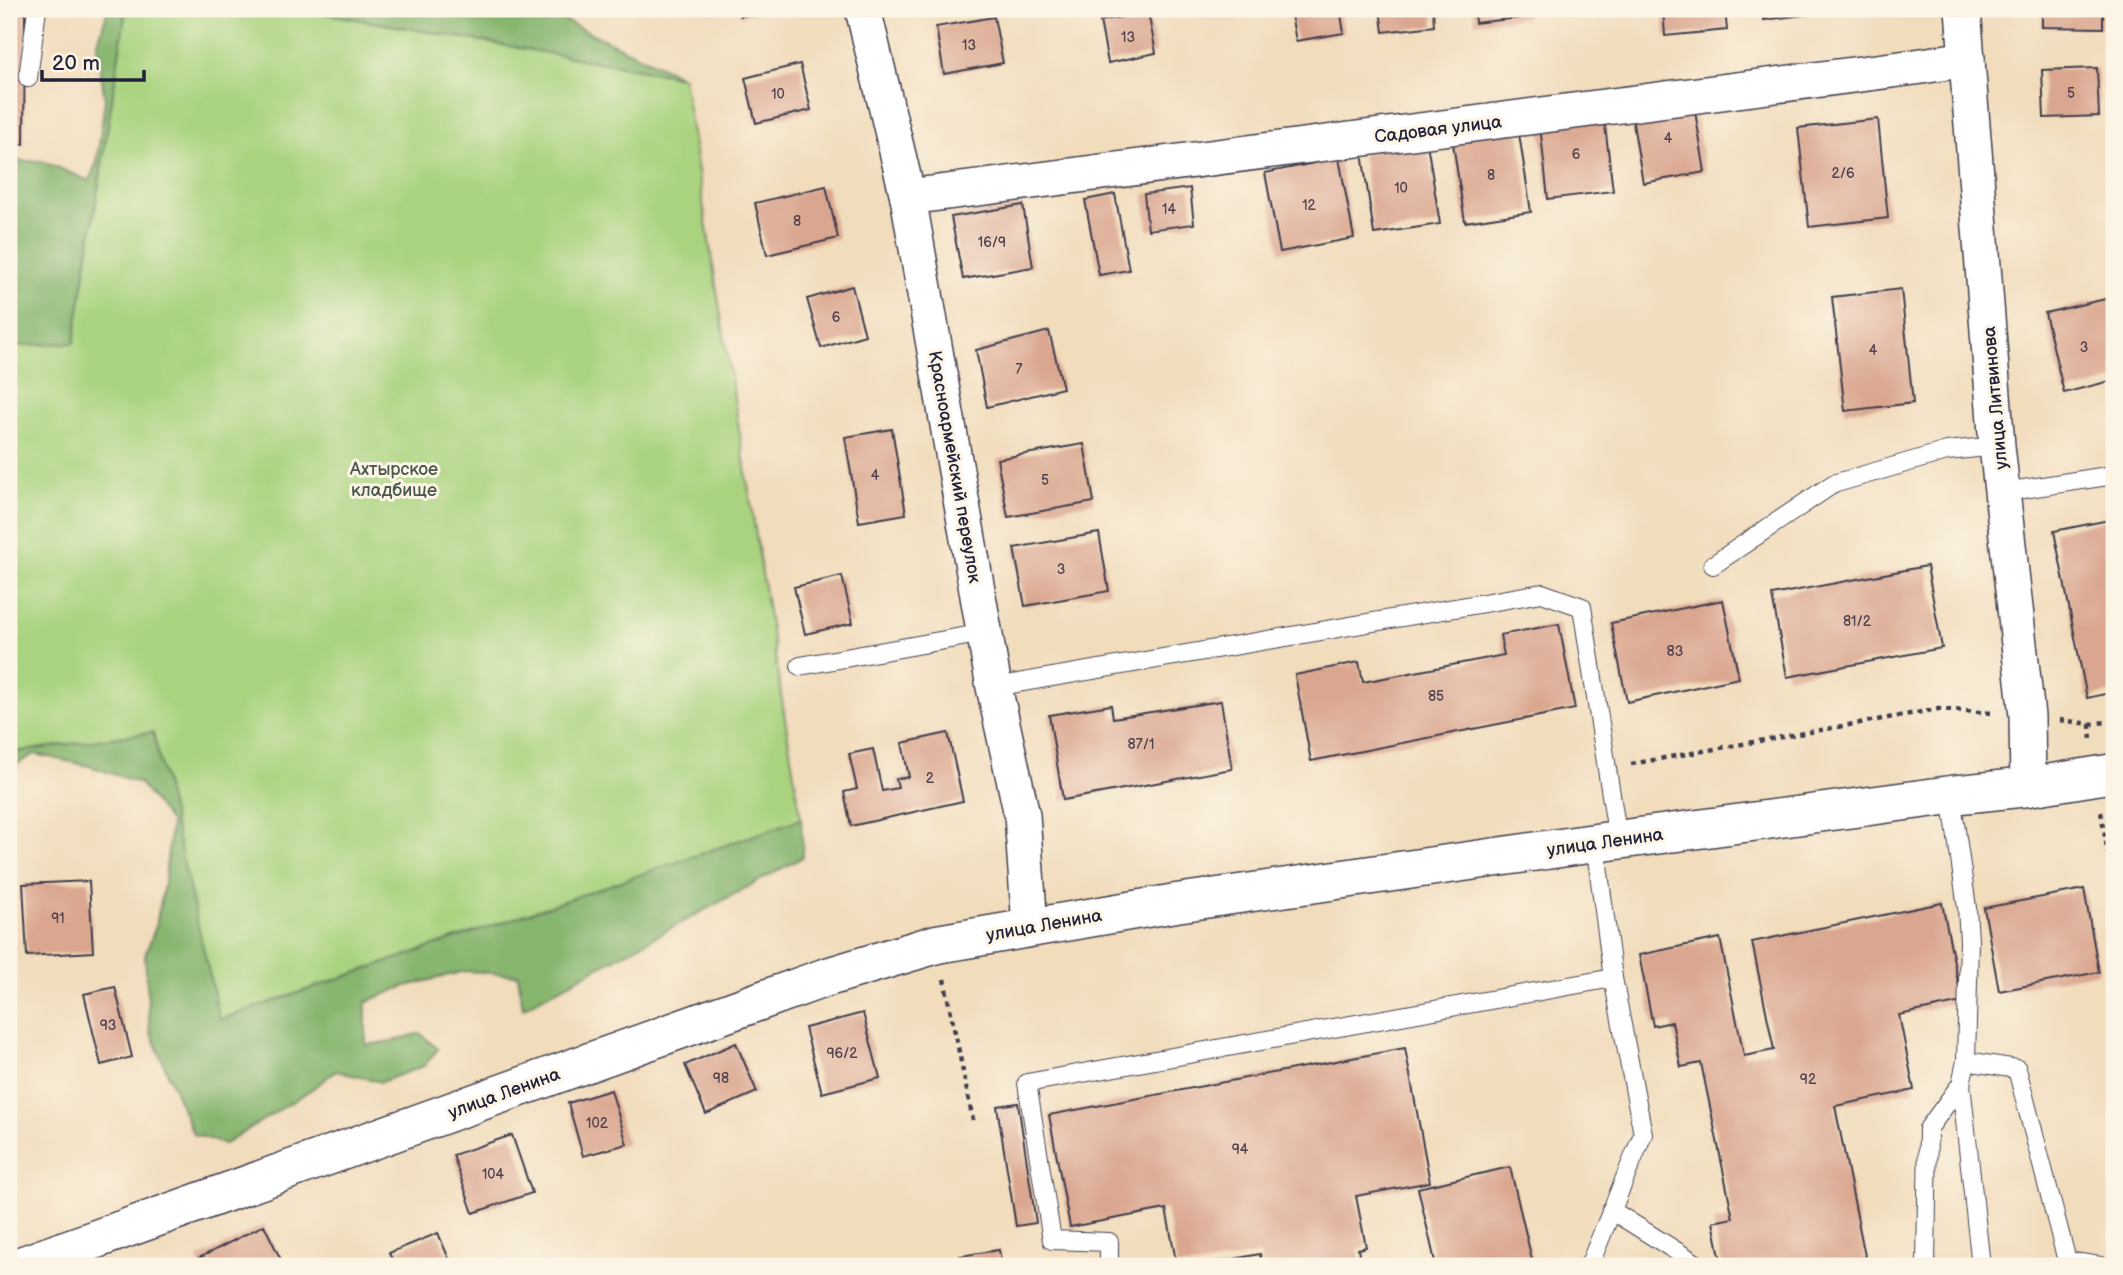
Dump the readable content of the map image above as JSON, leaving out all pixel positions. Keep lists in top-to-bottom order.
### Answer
{
  "streets": {
    "main road": ["улица Ленина"],
    "street": ["Садовая улица", "улица Литвинова", "Красноармейский переулок"]
  },
  "crossings": [
    ["Садовая улица", "улица Литвинова"],
    ["Садовая улица", "Красноармейский переулок"],
    ["улица Литвинова", "улица Ленина"],
    ["Красноармейский переулок", "улица Ленина"]
  ],
  "parks": ["Ахтырское кладбище"],
  "house_numbers": [
    "13",
    "13",
    "5",
    "10",
    "4",
    "6",
    "2/6",
    "8",
    "10",
    "12",
    "14",
    "8",
    "16/9",
    "6",
    "3",
    "4",
    "7",
    "4",
    "5",
    "3",
    "81/2",
    "83",
    "85",
    "87/1",
    "2",
    "91",
    "93",
    "96/2",
    "98",
    "92",
    "102",
    "94",
    "104"
  ],
  "scale_bar": "20 m"
}
